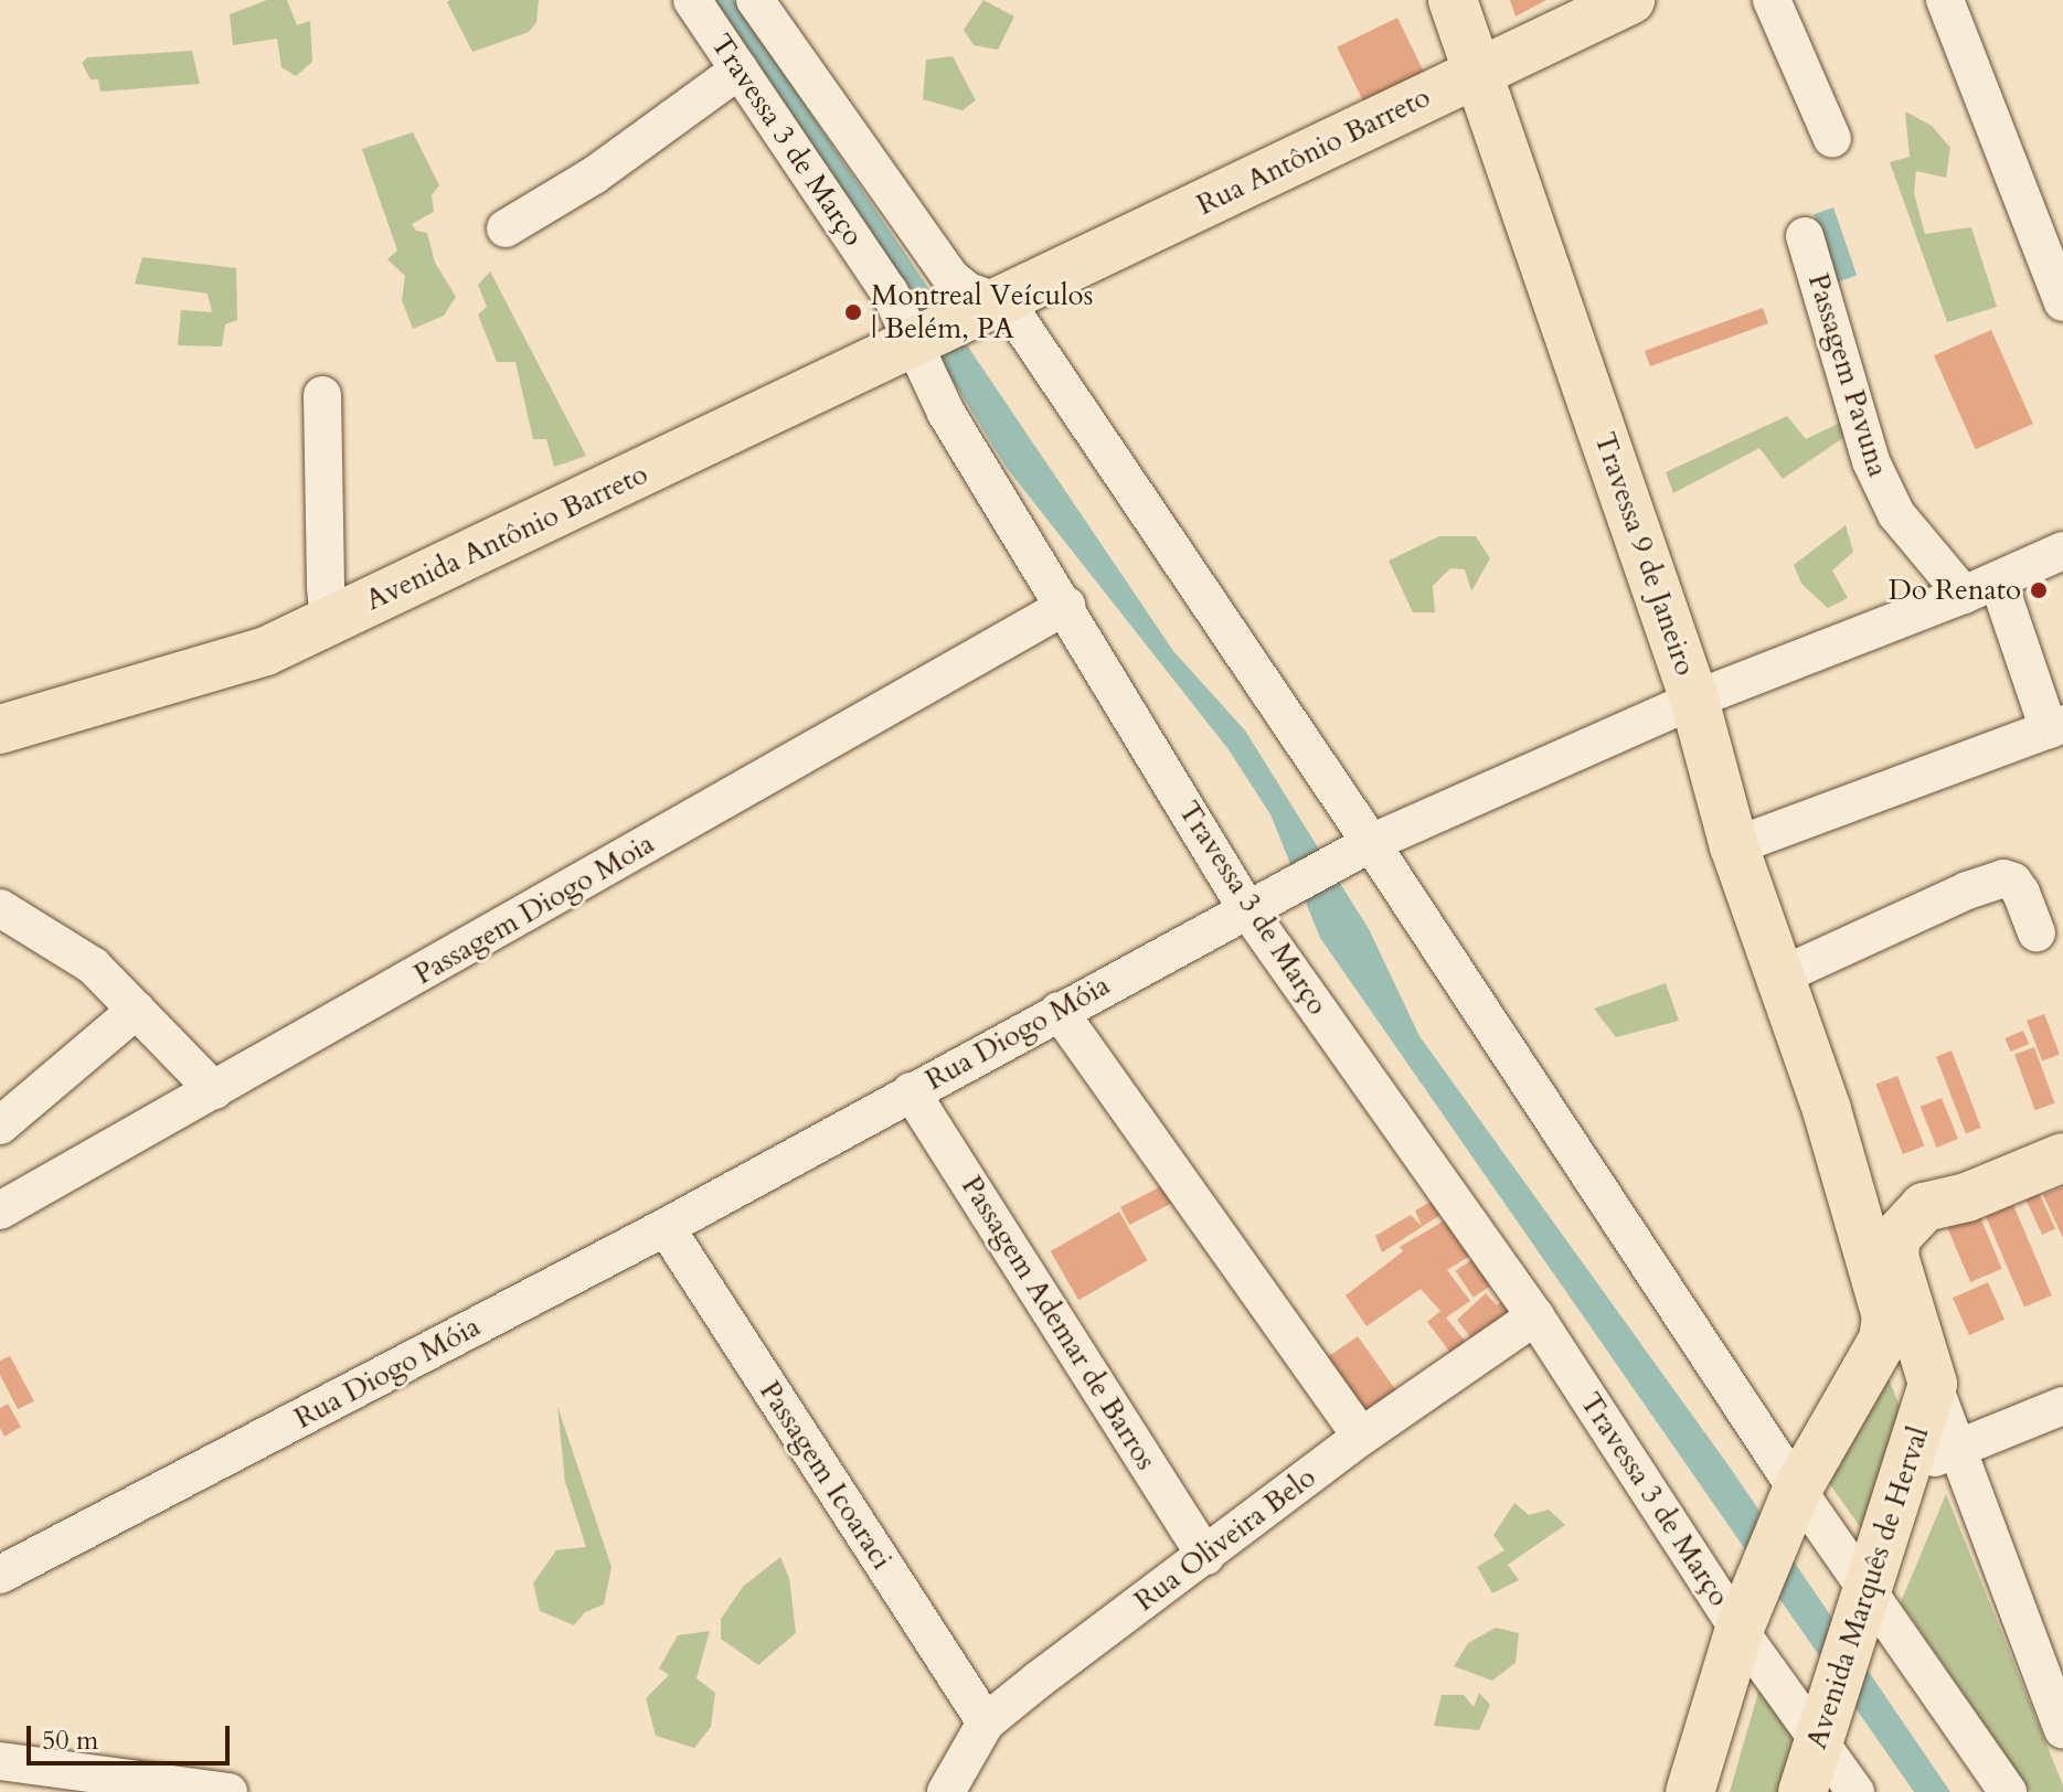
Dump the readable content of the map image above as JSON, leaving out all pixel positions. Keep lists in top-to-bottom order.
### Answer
{
  "streets": {
    "main road": [
      "Rua Antônio Barreto",
      "Avenida Antônio Barreto",
      "Travessa 9 de Janeiro",
      "Avenida Marquês de Herval"
    ],
    "street": [
      "Travessa 3 de Março",
      "Passagem Pavuna",
      "Passagem Diogo Moia",
      "Rua Diogo Móia",
      "Passagem Ademar de Barros",
      "Passagem Icoaraci",
      "Rua Oliveira Belo"
    ]
  },
  "crossings": [
    ["Travessa 3 de Março", "Rua Antônio Barreto"],
    ["Travessa 3 de Março", "Avenida Antônio Barreto"],
    ["Travessa 3 de Março", "Passagem Diogo Moia"],
    ["Travessa 3 de Março", "Rua Diogo Móia"],
    ["Travessa 3 de Março", "Rua Oliveira Belo"],
    ["Travessa 3 de Março", "Avenida Marquês de Herval"],
    ["Rua Antônio Barreto", "Avenida Antônio Barreto"],
    ["Rua Antônio Barreto", "Travessa 9 de Janeiro"],
    ["Passagem Pavuna", "Rua Diogo Móia"],
    ["Travessa 9 de Janeiro", "Rua Diogo Móia"],
    ["Rua Diogo Móia", "Passagem Ademar de Barros"],
    ["Rua Diogo Móia", "Passagem Icoaraci"],
    ["Passagem Ademar de Barros", "Rua Oliveira Belo"],
    ["Passagem Icoaraci", "Rua Oliveira Belo"]
  ],
  "places": ["Montreal Veículos | Belém, PA", "Do Renato"],
  "scale_bar": "50 m"
}
